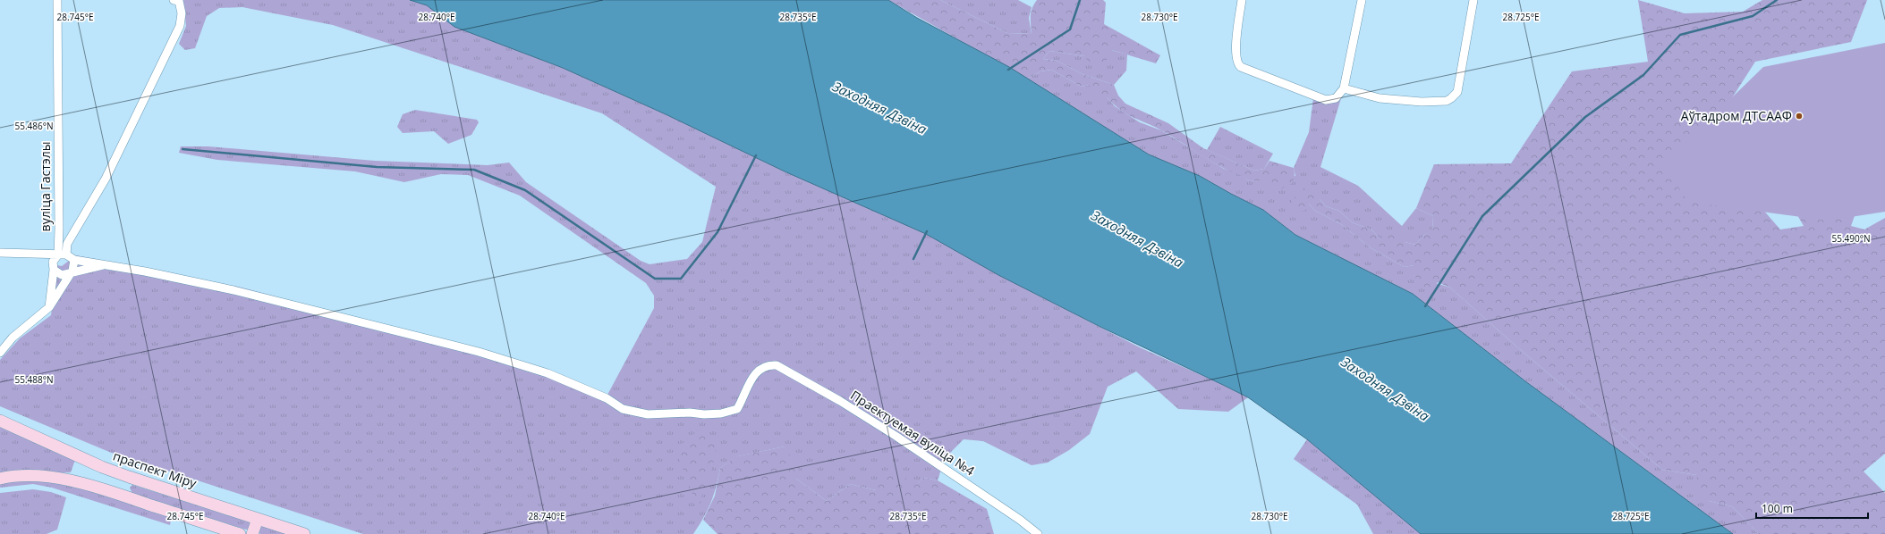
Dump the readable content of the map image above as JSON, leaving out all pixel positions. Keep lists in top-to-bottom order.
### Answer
{
  "streets": {
    "street": ["вуліца Гастэлы", "Праектуемая вуліца №4", "праспект Міру"]
  },
  "water": ["Заходняя Дзвіна"],
  "places": ["Аўтадром ДТСААФ"],
  "scale_bar": "100 m",
  "coordinates": [
    "28.745°E",
    "28.740°E",
    "28.735°E",
    "28.730°E",
    "28.725°E",
    "55.486°N",
    "55.490°N",
    "55.488°N"
  ]
}
